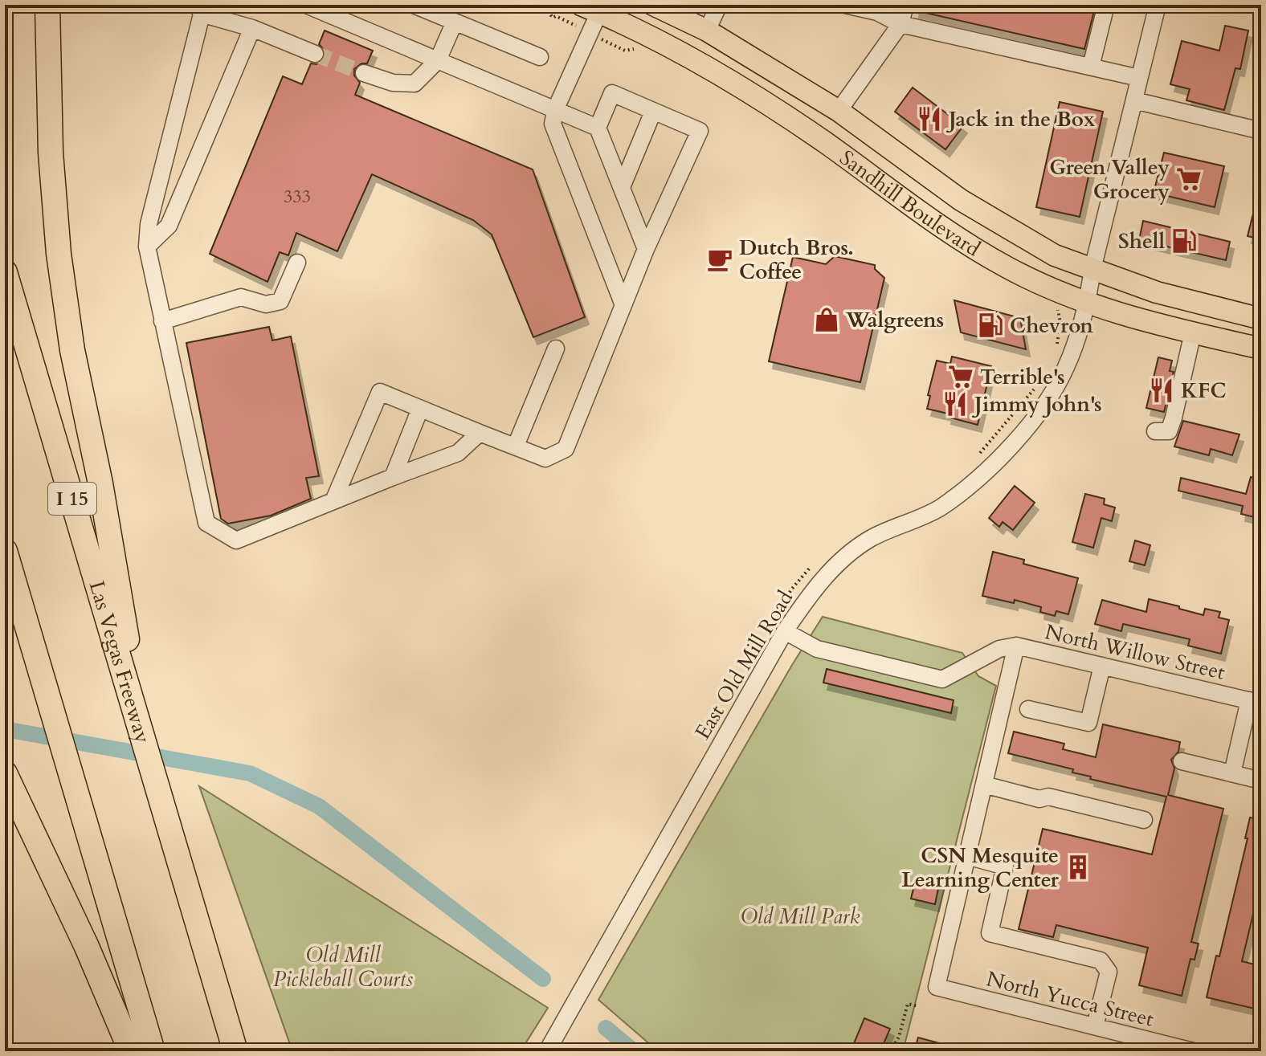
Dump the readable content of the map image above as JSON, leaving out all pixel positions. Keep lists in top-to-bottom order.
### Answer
{
  "streets": {
    "highway": ["I 15", "Las Vegas Freeway"],
    "main road": ["Sandhill Boulevard"],
    "street": ["North Willow Street", "East Old Mill Road", "North Yucca Street"]
  },
  "crossings": [
    ["Sandhill Boulevard", "East Old Mill Road"],
    ["North Willow Street", "East Old Mill Road"]
  ],
  "parks": ["Old Mill Park", "Old Mill Pickleball Courts"],
  "places": {
    "restaurant": ["Jack in the Box", "KFC", "Jimmy John's"],
    "supermarket": ["Green Valley Grocery", "Terrible's"],
    "fuel station": ["Shell", "Chevron"],
    "cafe": ["Dutch Bros. Coffee"],
    "shop": ["Walgreens"],
    "building": ["CSN Mesquite Learning Center"]
  },
  "house_numbers": ["333"]
}
